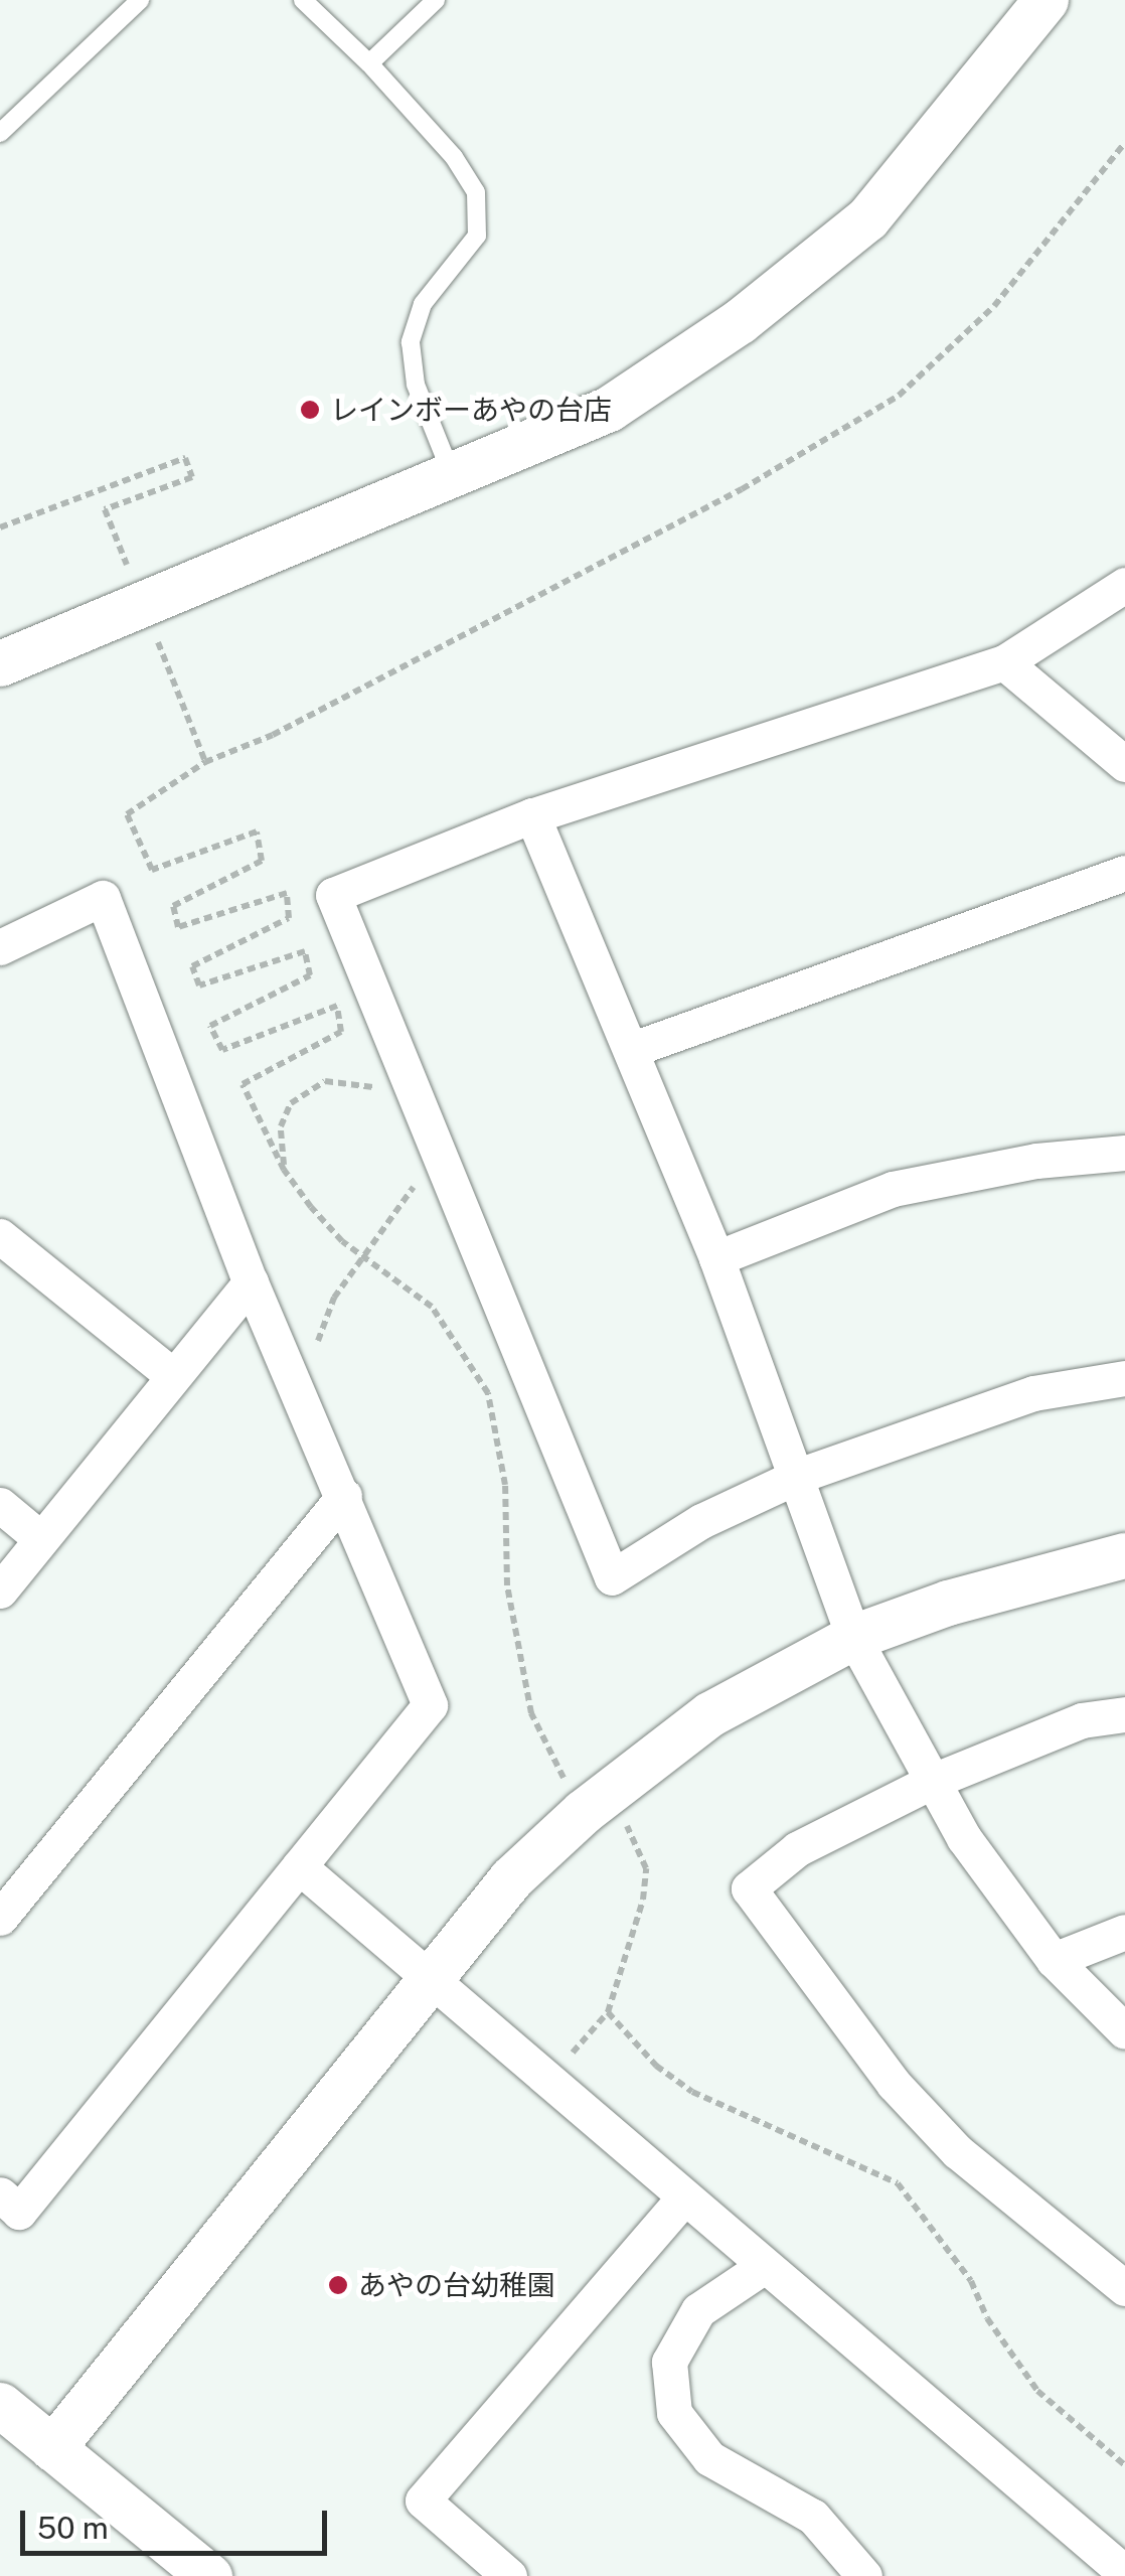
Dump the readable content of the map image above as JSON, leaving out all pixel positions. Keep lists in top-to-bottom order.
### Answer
{
  "places": ["レインボーあやの台店", "あやの台幼稚園"],
  "scale_bar": "50 m"
}
